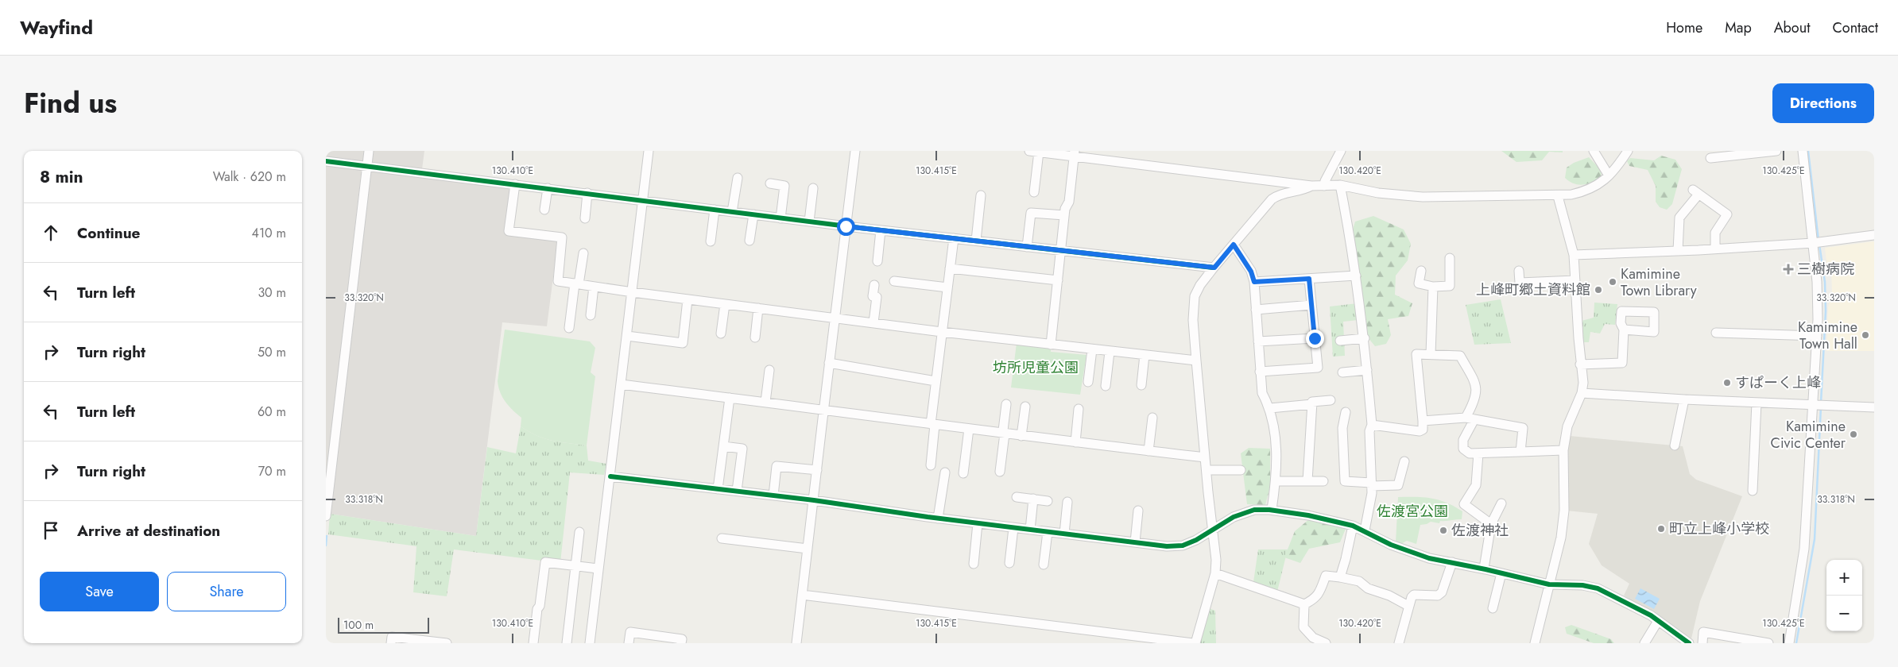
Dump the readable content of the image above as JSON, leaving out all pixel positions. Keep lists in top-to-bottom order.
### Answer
{
  "parks": ["坊所児童公園", "佐渡宮公園"],
  "places": {
    "health": ["三樹病院"],
    "other": [
      "Kamimine Town Library",
      "上峰町郷土資料館",
      "Kamimine Town Hall",
      "すぱーく上峰",
      "Kamimine Civic Center",
      "町立上峰小学校",
      "佐渡神社"
    ]
  },
  "scale_bar": "100 m",
  "page": {
    "header": "Wayfind",
    "nav": [
      "Home",
      "Map",
      "About",
      "Contact"
    ],
    "title": "Find us",
    "buttons": [
      "Directions",
      ["Save", "Share"]
    ],
    "heading": ["8 min", "Walk · 620 m"],
    "list": [
      ["Continue", "410 m"],
      ["Turn left", "30 m"],
      ["Turn right", "50 m"],
      ["Turn left", "60 m"],
      ["Turn right", "70 m"],
      "Arrive at destination"
    ],
    "map_buttons": ["+", "−"],
    "scale": "100 m"
  },
  "coordinates": [
    "130.410°E",
    "130.415°E",
    "130.420°E",
    "130.425°E",
    "33.320°N",
    "33.318°N"
  ]
}
